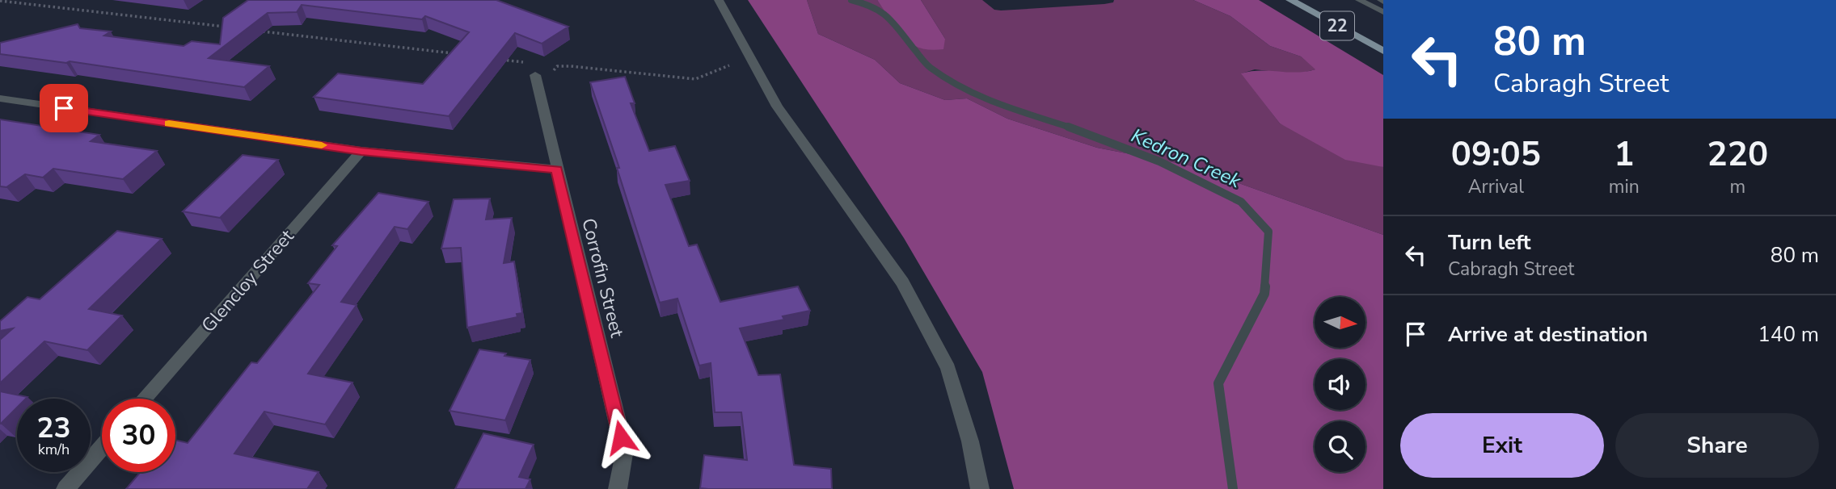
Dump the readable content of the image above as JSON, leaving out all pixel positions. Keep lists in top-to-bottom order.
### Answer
{
  "streets": {
    "main road": ["22"],
    "street": ["Corrofin Street", "Glencloy Street"]
  },
  "water": ["Kedron Creek"],
  "north": "right",
  "page": {
    "turn": ["80 m", "Cabragh Street"],
    "eta": [
      "09:05",
      "Arrival",
      "1",
      "min",
      "220",
      "m"
    ],
    "list": [
      {
        "name": "Turn left",
        "note": "Cabragh Street",
        "value": "80 m"
      },
      {
        "name": "Arrive at destination",
        "value": "140 m"
      }
    ],
    "speed": "23 km/h",
    "limit": "30",
    "buttons": ["Exit", "Share"]
  }
}
